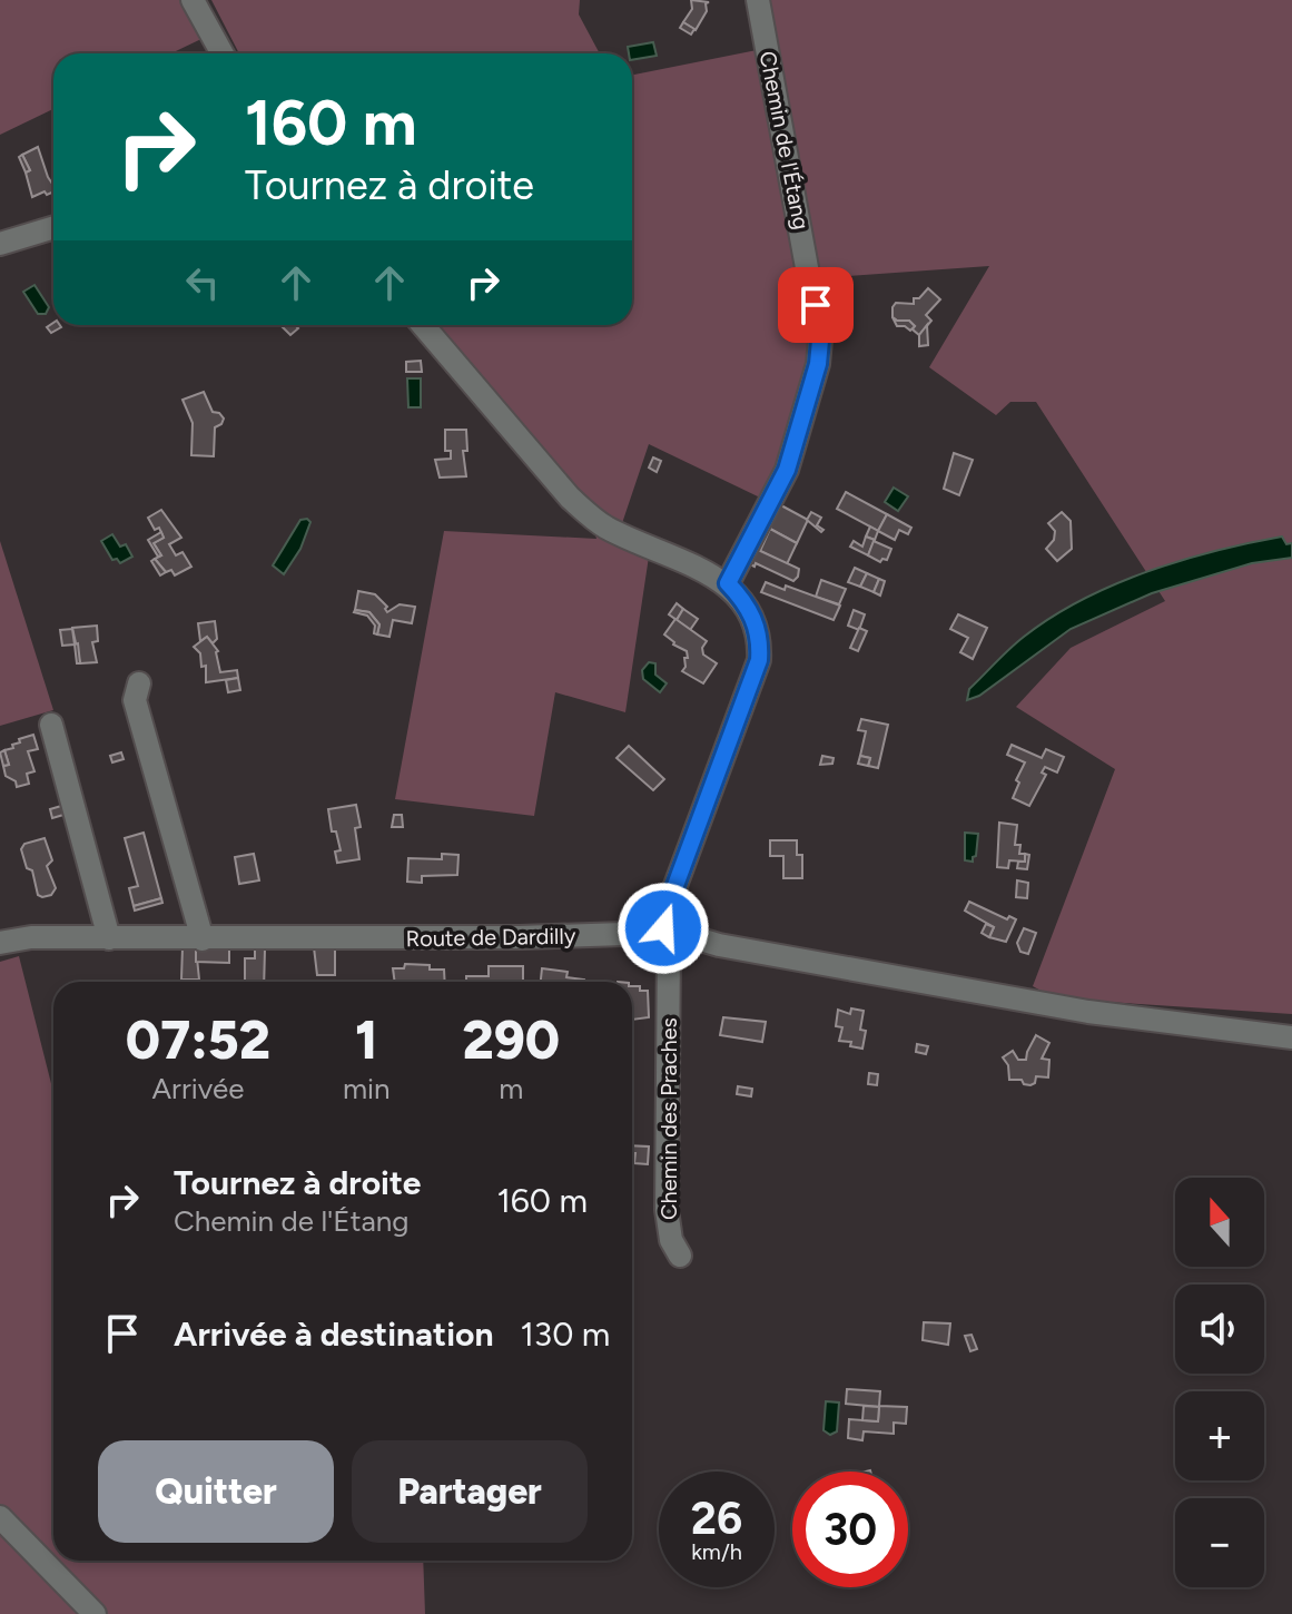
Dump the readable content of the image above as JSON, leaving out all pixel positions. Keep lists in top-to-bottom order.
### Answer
{
  "streets": {
    "street": ["Chemin de l'Étang", "Route de Dardilly", "Chemin des Praches"]
  },
  "crossings": [
    ["Route de Dardilly", "Chemin des Praches"]
  ],
  "north": "top",
  "page": {
    "turn": ["160 m", "Tournez à droite"],
    "eta": [
      "07:52",
      "Arrivée",
      "1",
      "min",
      "290",
      "m"
    ],
    "list": [
      {
        "name": "Tournez à droite",
        "note": "Chemin de l'Étang",
        "value": "160 m"
      },
      {
        "name": "Arrivée à destination",
        "value": "130 m"
      }
    ],
    "map_buttons": ["+", "−"],
    "buttons": ["Quitter", "Partager"],
    "speed": "26 km/h",
    "limit": "30"
  }
}
